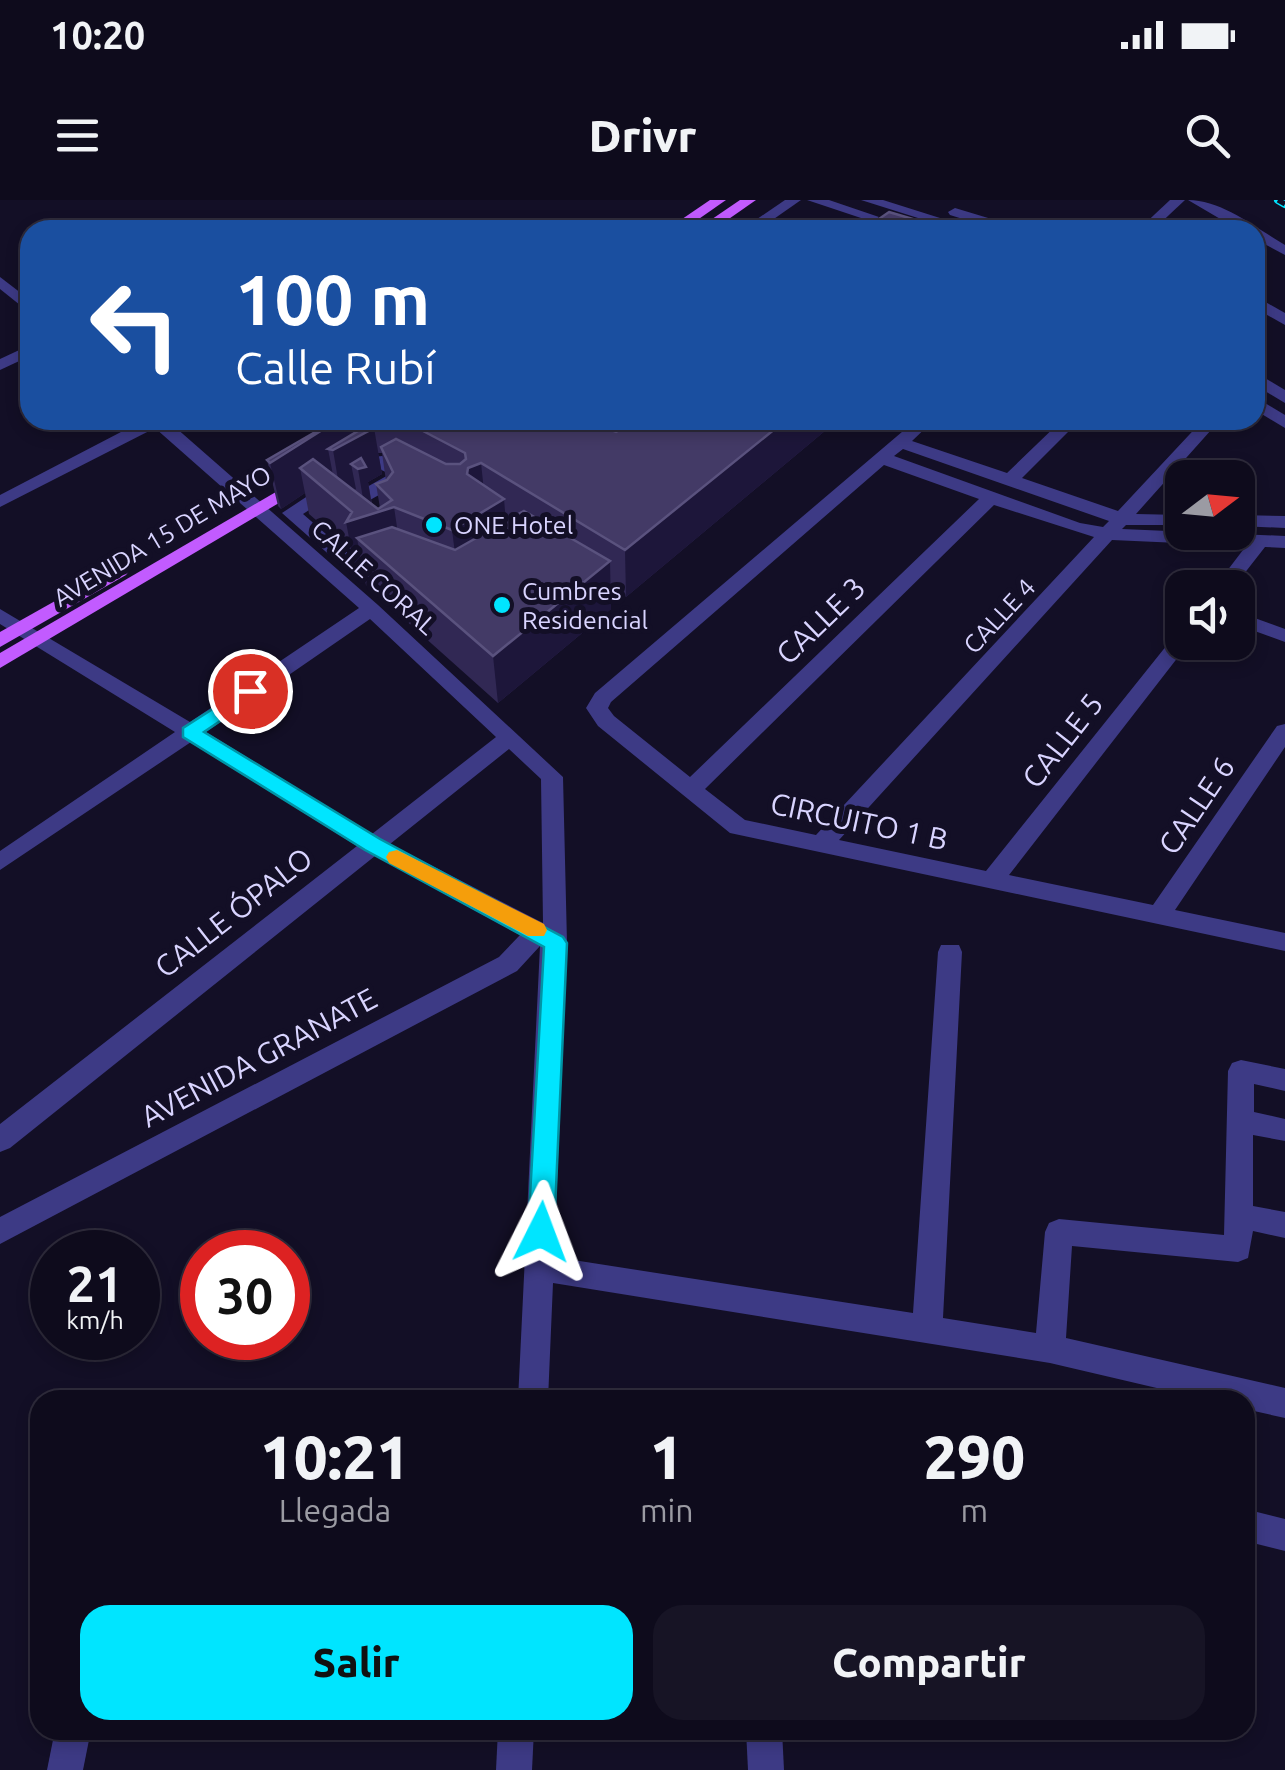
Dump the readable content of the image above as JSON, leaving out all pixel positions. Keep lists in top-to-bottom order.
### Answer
{
  "streets": {
    "main road": ["AVENIDA 15 DE MAYO"],
    "street": [
      "CALLE CORAL",
      "CALLE 4",
      "CALLE 3",
      "CALLE 5",
      "CALLE 6",
      "CIRCUITO 1 B",
      "CALLE ÓPALO",
      "AVENIDA GRANATE"
    ]
  },
  "crossings": [
    ["AVENIDA 15 DE MAYO", "CALLE CORAL"],
    ["CALLE CORAL", "CALLE ÓPALO"],
    ["CALLE CORAL", "AVENIDA GRANATE"],
    ["CALLE 4", "CIRCUITO 1 B"],
    ["CALLE 3", "CIRCUITO 1 B"],
    ["CALLE 5", "CIRCUITO 1 B"],
    ["CALLE 6", "CIRCUITO 1 B"]
  ],
  "places": ["ONE Hotel", "Cumbres Residencial"],
  "north": "right",
  "page": {
    "status": "10:20",
    "header": "Drivr",
    "turn": ["100 m", "Calle Rubí"],
    "speed": "21 km/h",
    "limit": "30",
    "eta": [
      "10:21",
      "Llegada",
      "1",
      "min",
      "290",
      "m"
    ],
    "buttons": ["Salir", "Compartir"]
  }
}
